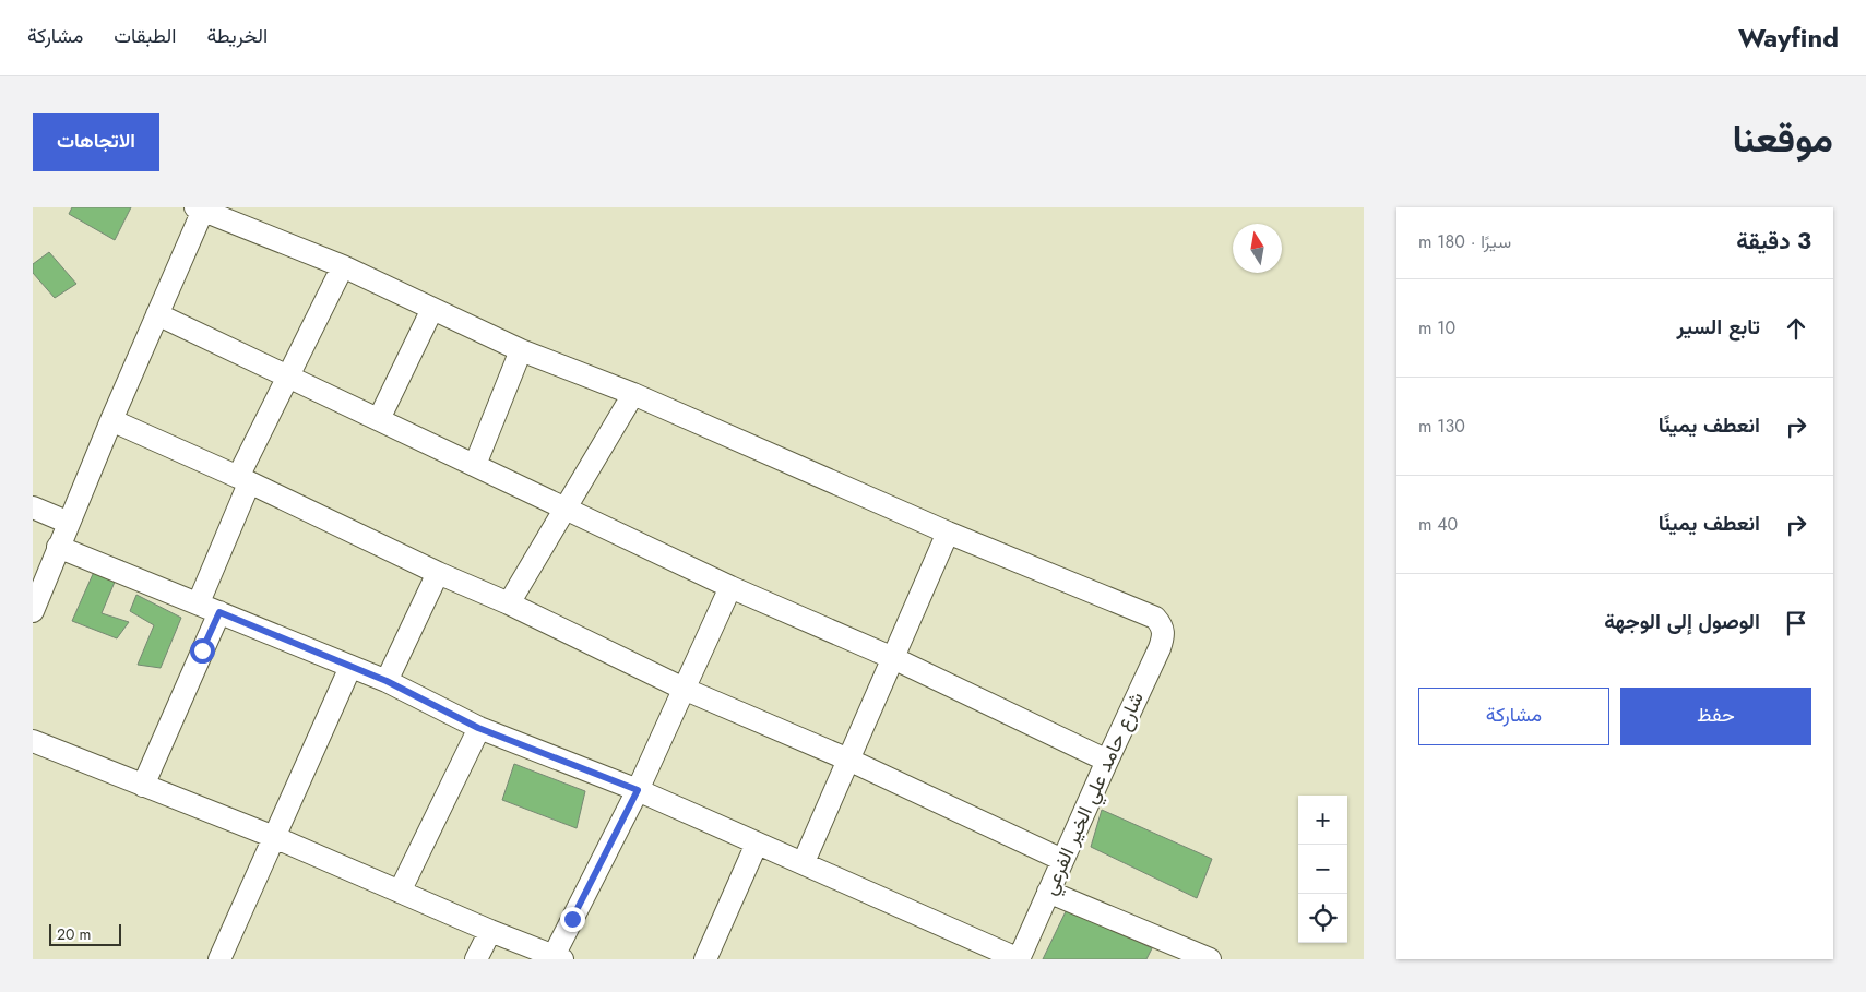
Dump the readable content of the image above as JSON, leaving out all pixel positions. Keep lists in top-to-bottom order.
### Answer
{
  "streets": {
    "street": ["شارع حامد علي الخير الفرعي"]
  },
  "scale_bar": "20 m",
  "north": "top",
  "page": {
    "header": "Wayfind",
    "nav": ["الخريطة", "الطبقات", "مشاركة"],
    "title": "موقعنا",
    "buttons": [
      "الاتجاهات",
      ["حفظ", "مشاركة"]
    ],
    "heading": ["3 دقيقة", "سيرًا · 180 m"],
    "list": [
      ["تابع السير", "10 m"],
      ["انعطف يمينًا", "130 m"],
      ["انعطف يمينًا", "40 m"],
      "الوصول إلى الوجهة"
    ],
    "map_buttons": ["+", "−"],
    "scale": "20 m"
  }
}
